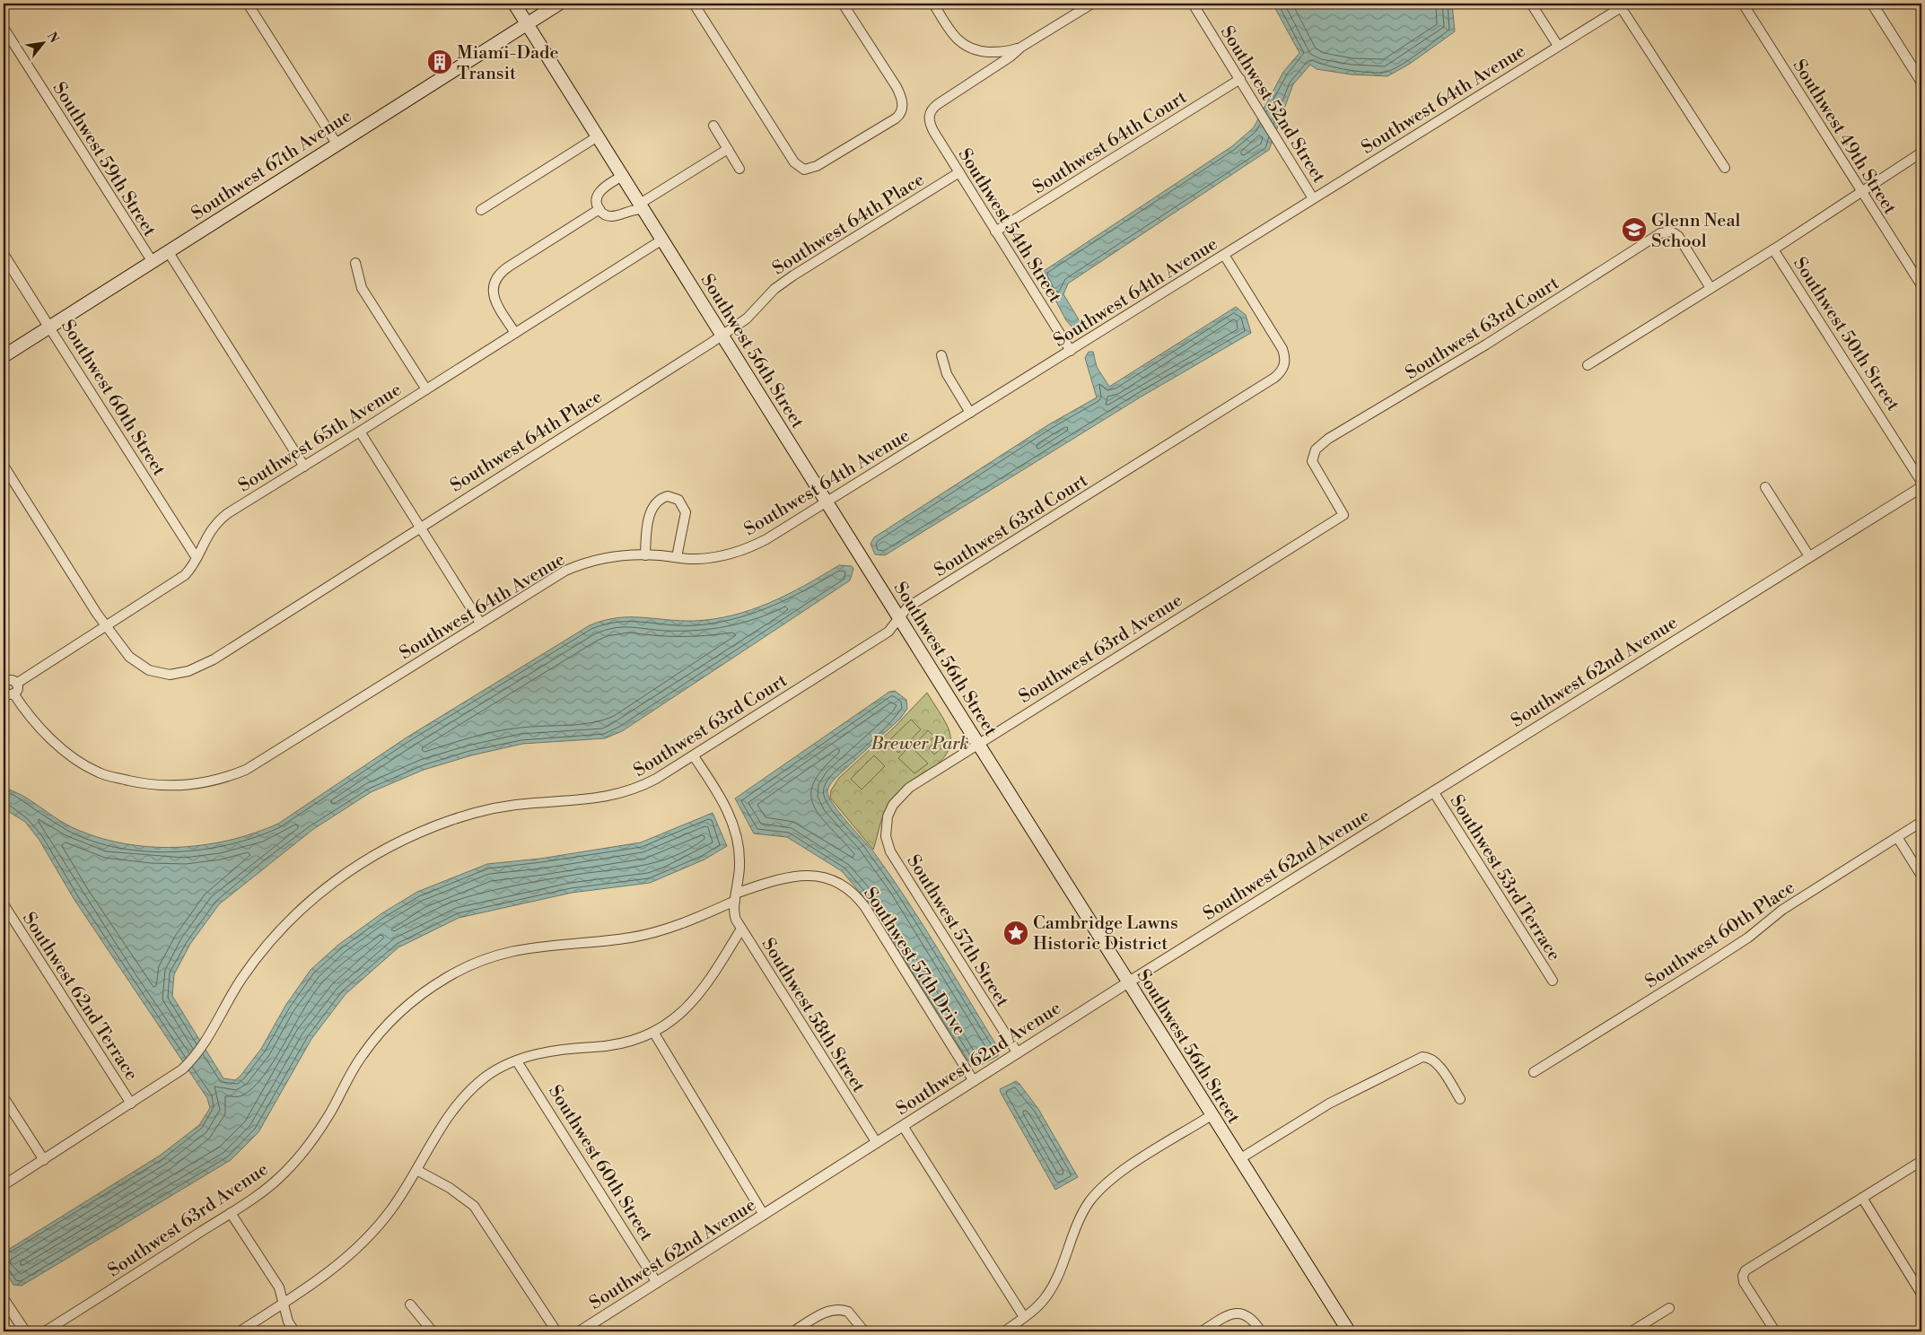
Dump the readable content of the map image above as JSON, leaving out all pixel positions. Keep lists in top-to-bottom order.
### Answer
{
  "streets": {
    "main road": ["Southwest 67th Avenue", "Southwest 56th Street"],
    "street": [
      "Southwest 64th Avenue",
      "Southwest 52nd Street",
      "Southwest 49th Street",
      "Southwest 64th Court",
      "Southwest 59th Street",
      "Southwest 64th Place",
      "Southwest 54th Street",
      "Southwest 63rd Court",
      "Southwest 50th Street",
      "Southwest 60th Street",
      "Southwest 65th Avenue",
      "Southwest 63rd Avenue",
      "Southwest 62nd Avenue",
      "Southwest 53rd Terrace",
      "Southwest 57th Street",
      "Southwest 60th Place",
      "Southwest 57th Drive",
      "Southwest 62nd Terrace",
      "Southwest 58th Street"
    ]
  },
  "crossings": [
    ["Southwest 64th Avenue", "Southwest 52nd Street"],
    ["Southwest 64th Avenue", "Southwest 54th Street"],
    ["Southwest 64th Avenue", "Southwest 63rd Court"],
    ["Southwest 64th Avenue", "Southwest 56th Street"],
    ["Southwest 64th Avenue", "Southwest 65th Avenue"],
    ["Southwest 52nd Street", "Southwest 64th Court"],
    ["Southwest 64th Court", "Southwest 54th Street"],
    ["Southwest 59th Street", "Southwest 67th Avenue"],
    ["Southwest 59th Street", "Southwest 65th Avenue"],
    ["Southwest 67th Avenue", "Southwest 56th Street"],
    ["Southwest 67th Avenue", "Southwest 60th Street"],
    ["Southwest 64th Place", "Southwest 54th Street"],
    ["Southwest 64th Place", "Southwest 56th Street"],
    ["Southwest 64th Place", "Southwest 65th Avenue"],
    ["Southwest 63rd Court", "Southwest 56th Street"],
    ["Southwest 63rd Court", "Southwest 63rd Avenue"],
    ["Southwest 63rd Court", "Southwest 62nd Terrace"],
    ["Southwest 63rd Court", "Southwest 58th Street"],
    ["Southwest 56th Street", "Southwest 65th Avenue"],
    ["Southwest 56th Street", "Southwest 63rd Avenue"],
    ["Southwest 56th Street", "Southwest 62nd Avenue"],
    ["Southwest 60th Street", "Southwest 65th Avenue"],
    ["Southwest 60th Street", "Southwest 62nd Avenue"],
    ["Southwest 63rd Avenue", "Southwest 57th Street"],
    ["Southwest 63rd Avenue", "Southwest 57th Drive"],
    ["Southwest 63rd Avenue", "Southwest 58th Street"],
    ["Southwest 62nd Avenue", "Southwest 53rd Terrace"],
    ["Southwest 62nd Avenue", "Southwest 57th Street"],
    ["Southwest 62nd Avenue", "Southwest 57th Drive"],
    ["Southwest 62nd Avenue", "Southwest 58th Street"],
    ["Southwest 57th Drive", "Southwest 58th Street"]
  ],
  "parks": ["Brewer Park"],
  "places": {
    "building": ["Miami-Dade Transit"],
    "school or university": ["Glenn Neal School"],
    "place": ["Cambridge Lawns Historic District"]
  },
  "north": "top right"
}
